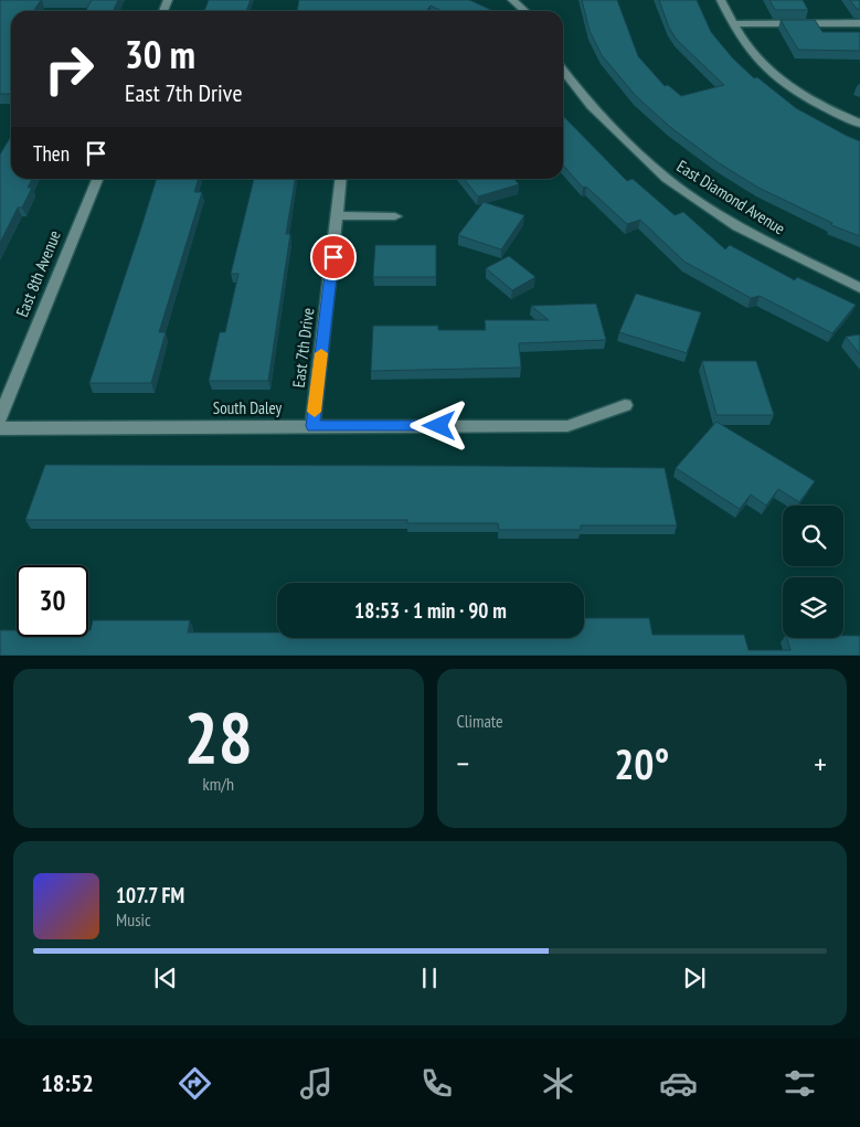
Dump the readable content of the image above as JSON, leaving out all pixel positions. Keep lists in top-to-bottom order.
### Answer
{
  "streets": {
    "street": [
      "East Diamond Avenue",
      "East 8th Avenue",
      "East 7th Drive",
      "South Daley"
    ]
  },
  "crossings": [
    ["East 7th Drive", "South Daley"]
  ],
  "page": {
    "turn": ["30 m", "East 7th Drive"],
    "then": "Then",
    "limit": "30",
    "trip": "18:53 · 1 min · 90 m",
    "tile": [
      ["28", "km/h"],
      "Climate"
    ],
    "heat": ["−", "20°", "+"],
    "song": ["107.7 FM", "Music"],
    "tabs": "18:52"
  }
}
